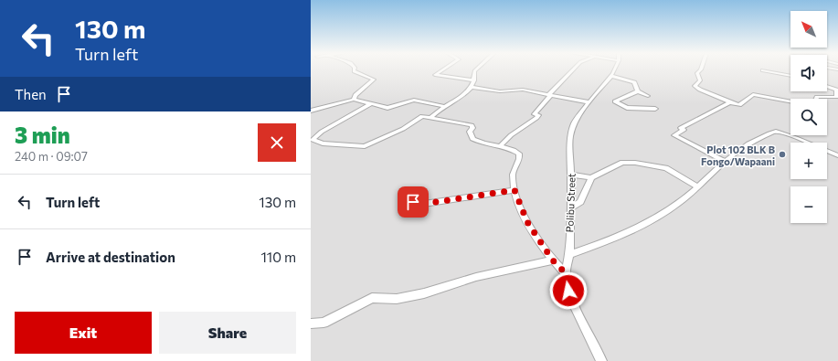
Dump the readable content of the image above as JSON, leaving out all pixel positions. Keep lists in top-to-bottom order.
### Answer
{
  "streets": {
    "street": ["Polibu Street"]
  },
  "places": ["Plot 102 BLK B Fongo/Wapaani"],
  "north": "top left",
  "page": {
    "turn": ["130 m", "Turn left"],
    "map_buttons": ["+", "−"],
    "then": "Then",
    "heading": ["3 min", "240 m · 09:07"],
    "list": [
      {
        "name": "Turn left",
        "value": "130 m"
      },
      {
        "name": "Arrive at destination",
        "value": "110 m"
      }
    ],
    "buttons": ["Exit", "Share"]
  }
}
